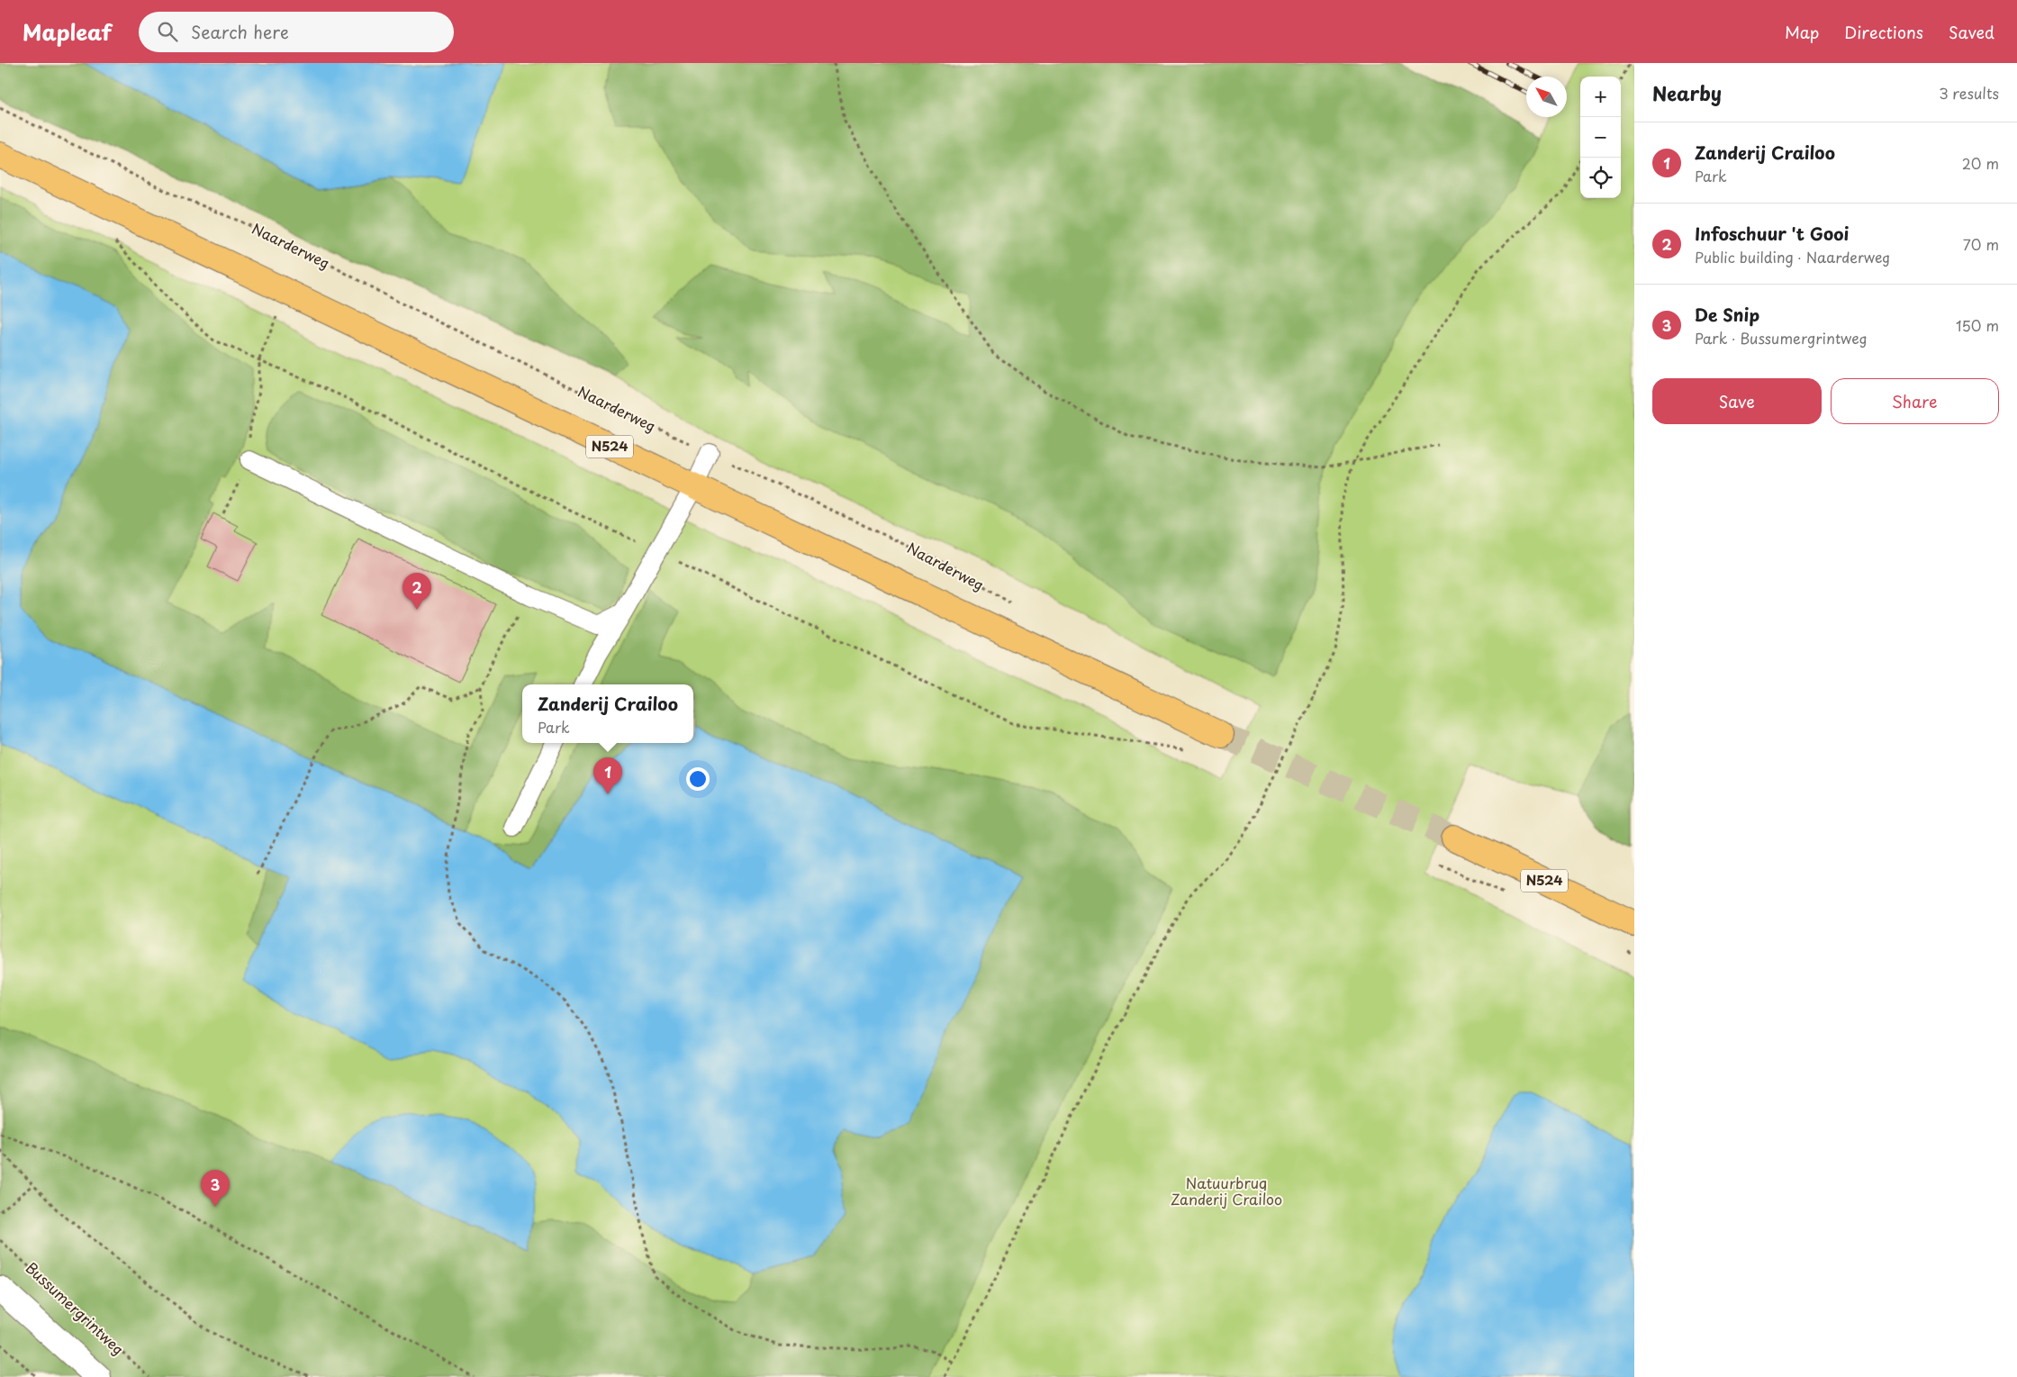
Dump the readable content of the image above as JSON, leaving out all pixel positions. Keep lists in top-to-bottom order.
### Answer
{
  "streets": {
    "main road": ["N524"],
    "path": ["Naarderweg", "Bussumergrintweg"]
  },
  "parks": ["Natuurbrug Zanderij Crailoo"],
  "north": "top left",
  "page": {
    "header": "Mapleaf",
    "search": "Search here",
    "nav": ["Map", "Directions", "Saved"],
    "heading": ["Nearby", "3 results"],
    "map_buttons": ["+", "−"],
    "list": [
      {
        "mark": "1",
        "name": "Zanderij Crailoo",
        "note": "Park",
        "value": "20 m"
      },
      {
        "mark": "2",
        "name": "Infoschuur 't Gooi",
        "note": "Public building · Naarderweg",
        "value": "70 m"
      },
      {
        "mark": "3",
        "name": "De Snip",
        "note": "Park · Bussumergrintweg",
        "value": "150 m"
      }
    ],
    "buttons": ["Save", "Share"],
    "pins": ["2", "1", "3"],
    "popup": ["Zanderij Crailoo", "Park"]
  }
}
